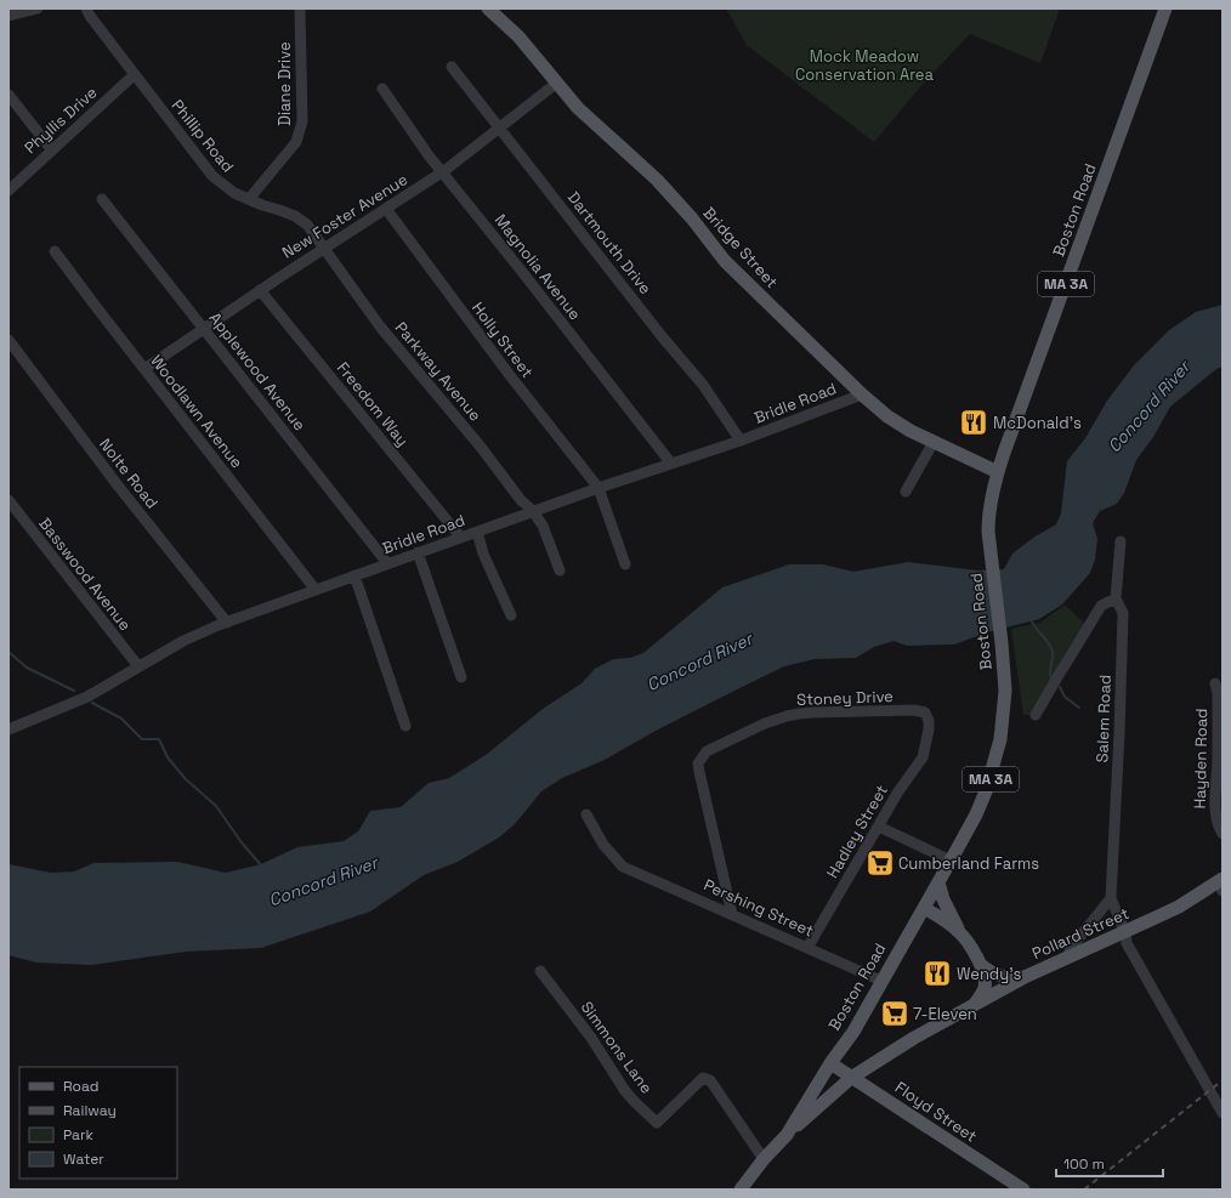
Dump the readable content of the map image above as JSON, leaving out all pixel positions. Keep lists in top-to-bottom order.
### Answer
{
  "streets": {
    "main road": [
      "Boston Road",
      "Bridge Street",
      "MA 3A",
      "Pollard Street",
      "Floyd Street"
    ],
    "street": [
      "Diane Drive",
      "Phyllis Drive",
      "Phillip Road",
      "New Foster Avenue",
      "Dartmouth Drive",
      "Magnolia Avenue",
      "Holly Street",
      "Applewood Avenue",
      "Parkway Avenue",
      "Bridle Road",
      "Freedom Way",
      "Woodlawn Avenue",
      "Nolte Road",
      "Basswood Avenue",
      "Stoney Drive",
      "Salem Road",
      "Hayden Road",
      "Hadley Street",
      "Pershing Street",
      "Simmons Lane"
    ]
  },
  "crossings": [
    ["Diane Drive", "Phillip Road"],
    ["Phyllis Drive", "Phillip Road"],
    ["Phillip Road", "New Foster Avenue"],
    ["Phillip Road", "Parkway Avenue"],
    ["Boston Road", "Bridge Street"],
    ["Boston Road", "Pershing Street"],
    ["Boston Road", "Pollard Street"],
    ["Boston Road", "Simmons Lane"],
    ["Boston Road", "Floyd Street"],
    ["New Foster Avenue", "Dartmouth Drive"],
    ["New Foster Avenue", "Bridge Street"],
    ["New Foster Avenue", "Magnolia Avenue"],
    ["New Foster Avenue", "Holly Street"],
    ["New Foster Avenue", "Applewood Avenue"],
    ["New Foster Avenue", "Parkway Avenue"],
    ["New Foster Avenue", "Freedom Way"],
    ["New Foster Avenue", "Woodlawn Avenue"],
    ["Dartmouth Drive", "Bridle Road"],
    ["Bridge Street", "Bridle Road"],
    ["Magnolia Avenue", "Bridle Road"],
    ["Holly Street", "Bridle Road"],
    ["Applewood Avenue", "Bridle Road"],
    ["Parkway Avenue", "Bridle Road"],
    ["Bridle Road", "Freedom Way"],
    ["Bridle Road", "Woodlawn Avenue"],
    ["Bridle Road", "Nolte Road"],
    ["Bridle Road", "Basswood Avenue"],
    ["Stoney Drive", "Hadley Street"],
    ["Stoney Drive", "Pershing Street"],
    ["Salem Road", "Pollard Street"],
    ["Hadley Street", "Pershing Street"],
    ["Pollard Street", "Floyd Street"]
  ],
  "water": ["Concord River"],
  "parks": ["Mock Meadow Conservation Area"],
  "places": {
    "restaurant": ["McDonald's", "Wendy's"],
    "supermarket": ["Cumberland Farms", "7-Eleven"]
  },
  "legend": [
    "Road",
    "Railway",
    "Park",
    "Water"
  ],
  "scale_bar": "100 m"
}
